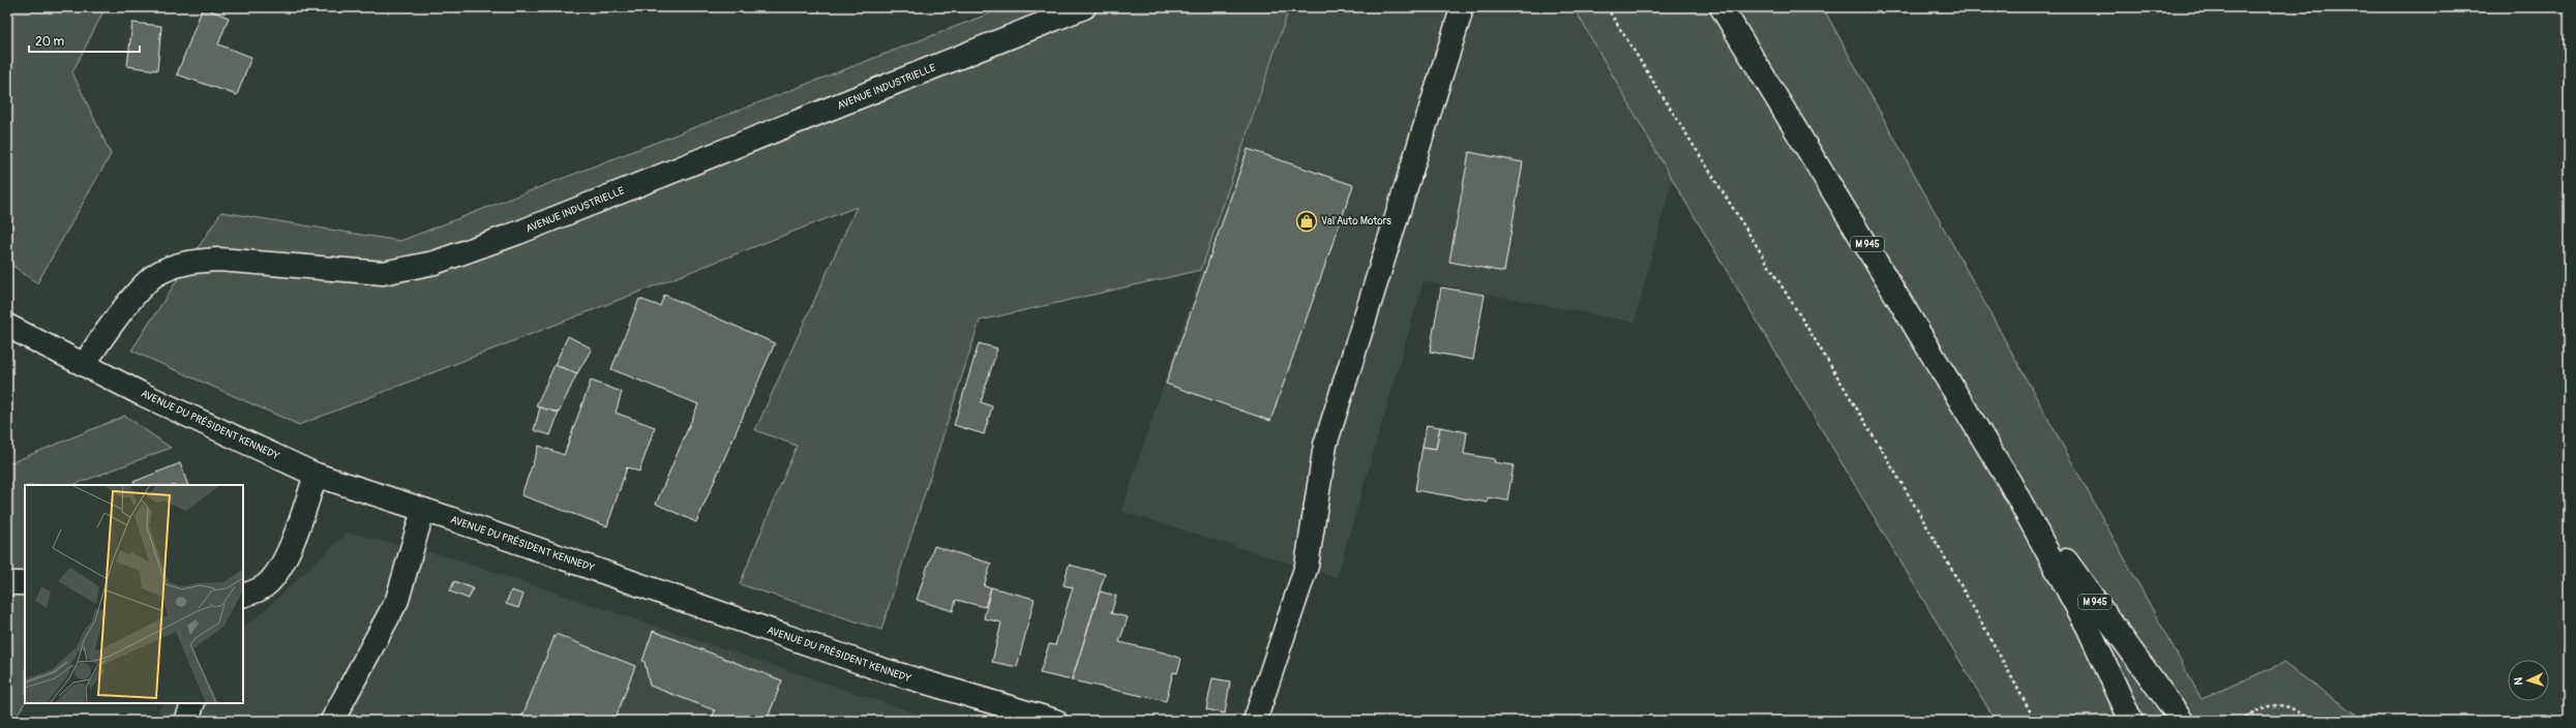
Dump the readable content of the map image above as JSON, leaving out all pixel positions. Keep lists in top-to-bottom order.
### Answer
{
  "streets": {
    "street": ["AVENUE INDUSTRIELLE", "M 945", "AVENUE DU PRÉSIDENT KENNEDY"]
  },
  "crossings": [
    ["AVENUE INDUSTRIELLE", "AVENUE DU PRÉSIDENT KENNEDY"]
  ],
  "places": {
    "shop": ["Val'Auto Motors"]
  },
  "scale_bar": "20 m",
  "north": "left"
}
